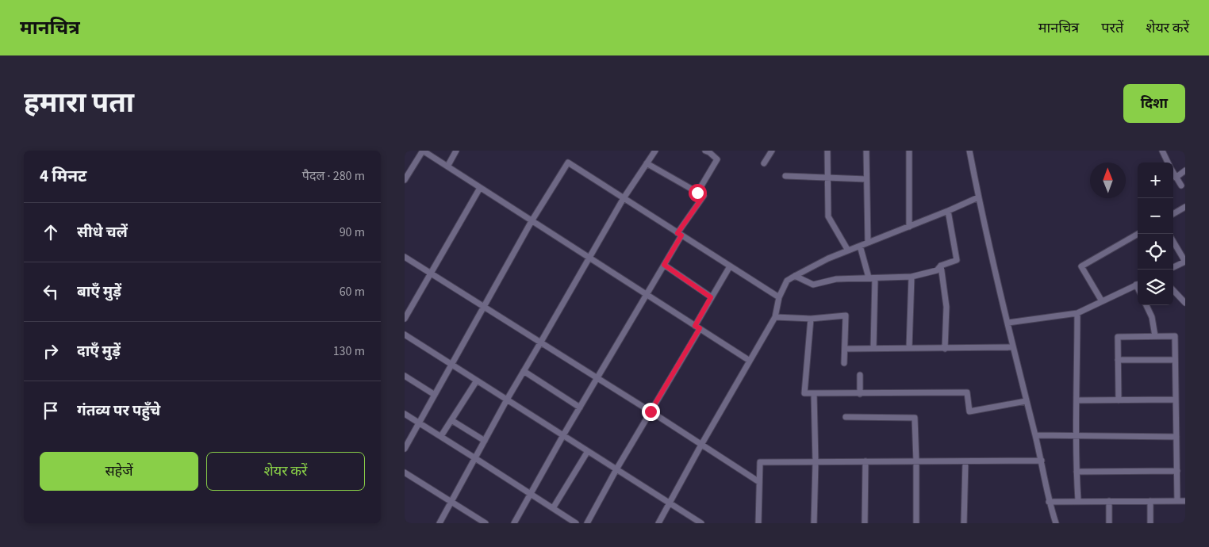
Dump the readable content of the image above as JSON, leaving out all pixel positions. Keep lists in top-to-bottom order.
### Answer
{
  "north": "top",
  "page": {
    "header": "मानचित्र",
    "nav": ["मानचित्र", "परतें", "शेयर करें"],
    "title": "हमारा पता",
    "buttons": [
      "दिशा",
      ["सहेजें", "शेयर करें"]
    ],
    "heading": ["4 मिनट", "पैदल · 280 m"],
    "map_buttons": ["+", "−"],
    "list": [
      ["सीधे चलें", "90 m"],
      ["बाएँ मुड़ें", "60 m"],
      ["दाएँ मुड़ें", "130 m"],
      "गंतव्य पर पहुँचे"
    ]
  }
}
